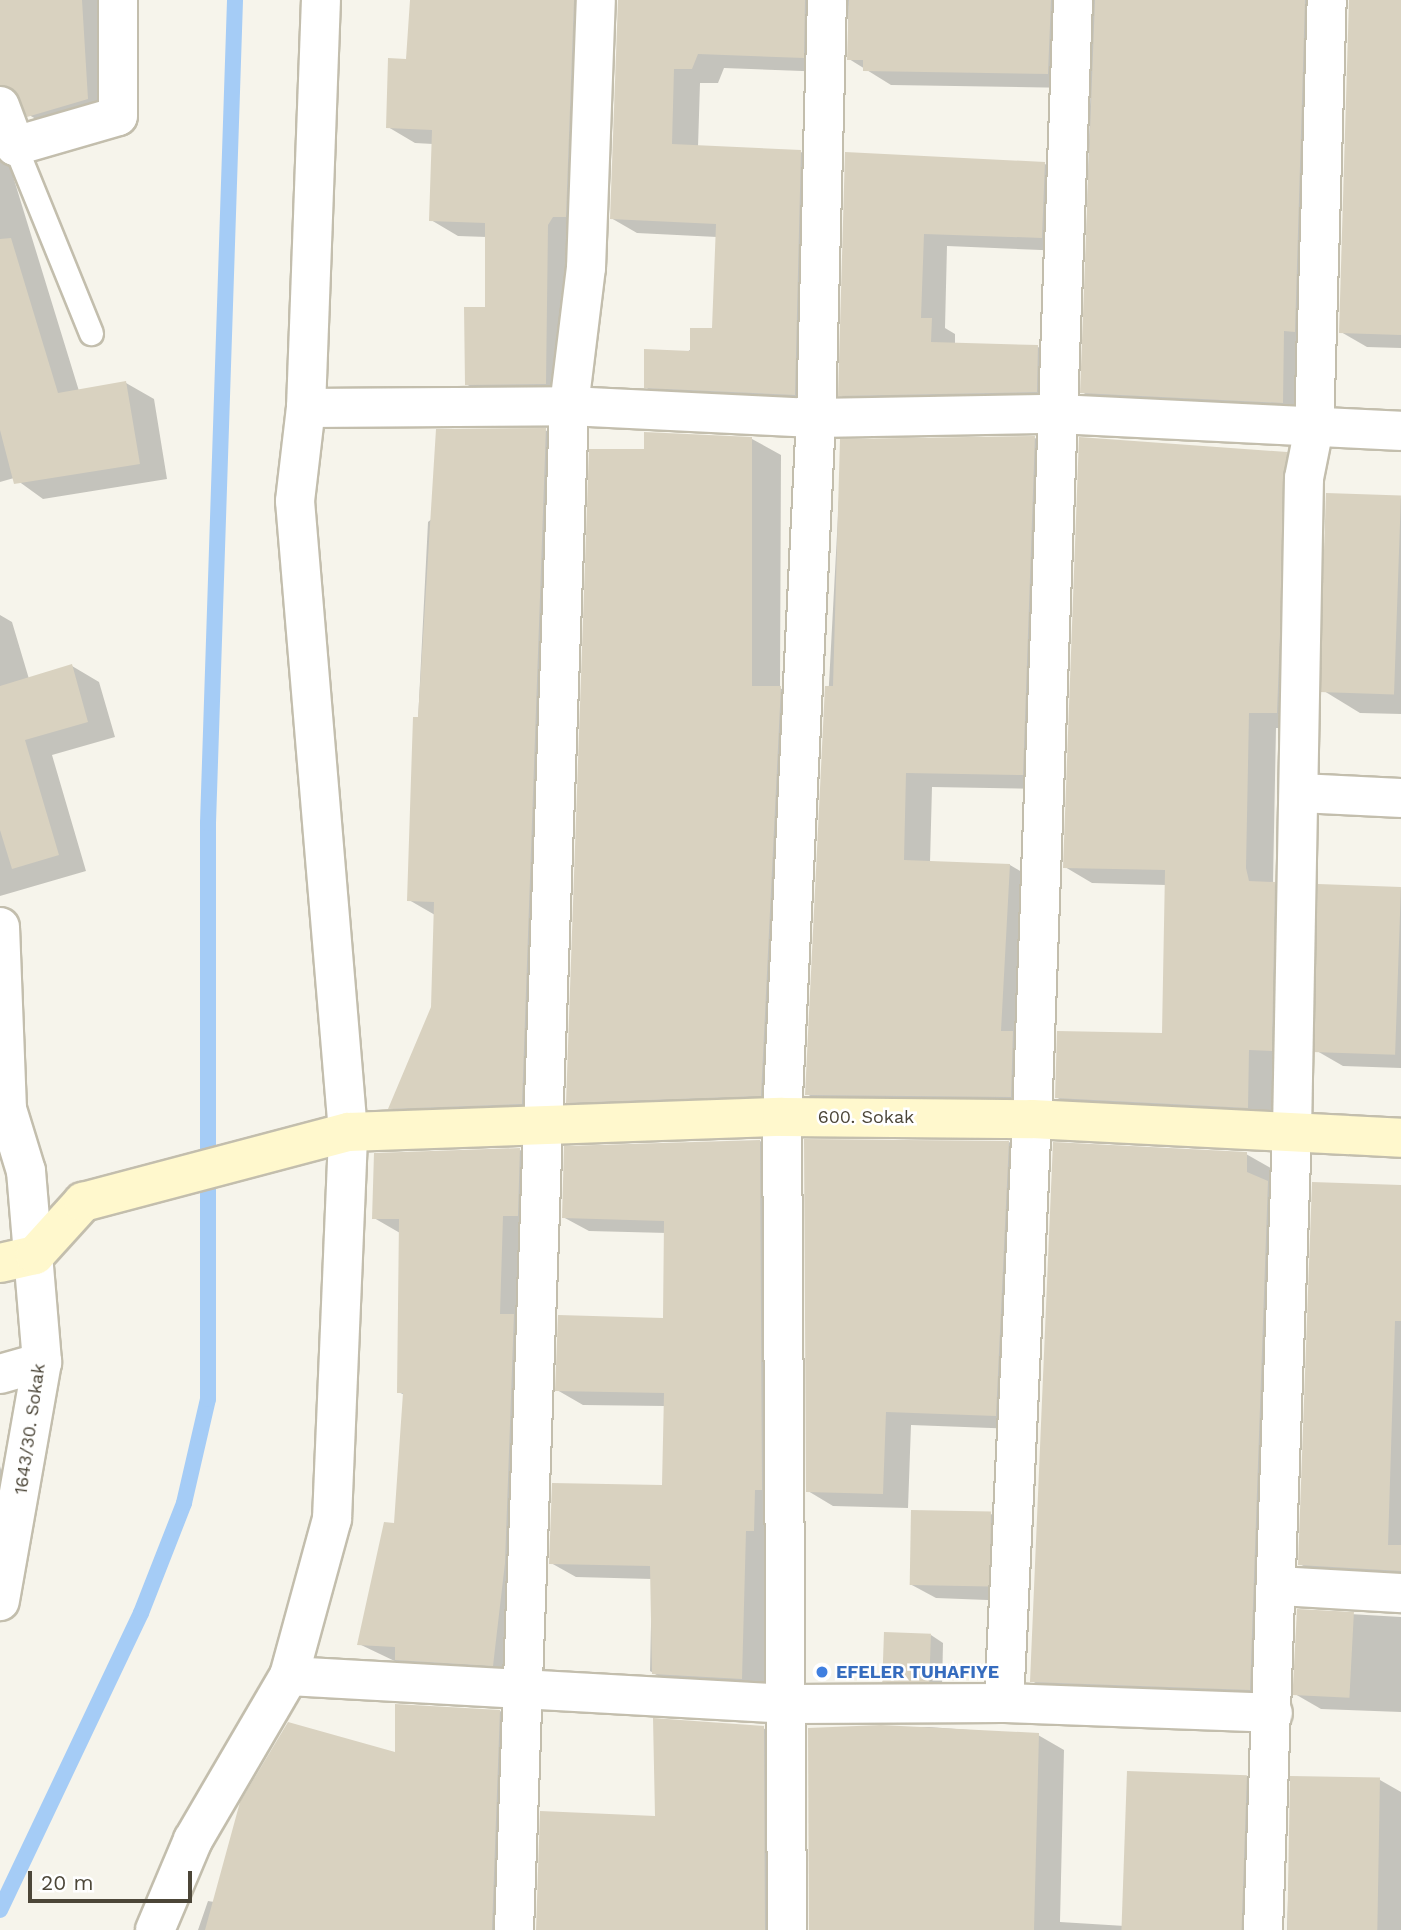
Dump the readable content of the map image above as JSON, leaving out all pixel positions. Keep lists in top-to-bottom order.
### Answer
{
  "streets": {
    "main road": ["600. Sokak"],
    "street": ["1643/30. Sokak"]
  },
  "crossings": [
    ["600. Sokak", "1643/30. Sokak"]
  ],
  "places": ["EFELER TUHAFIYE"],
  "scale_bar": "20 m"
}
